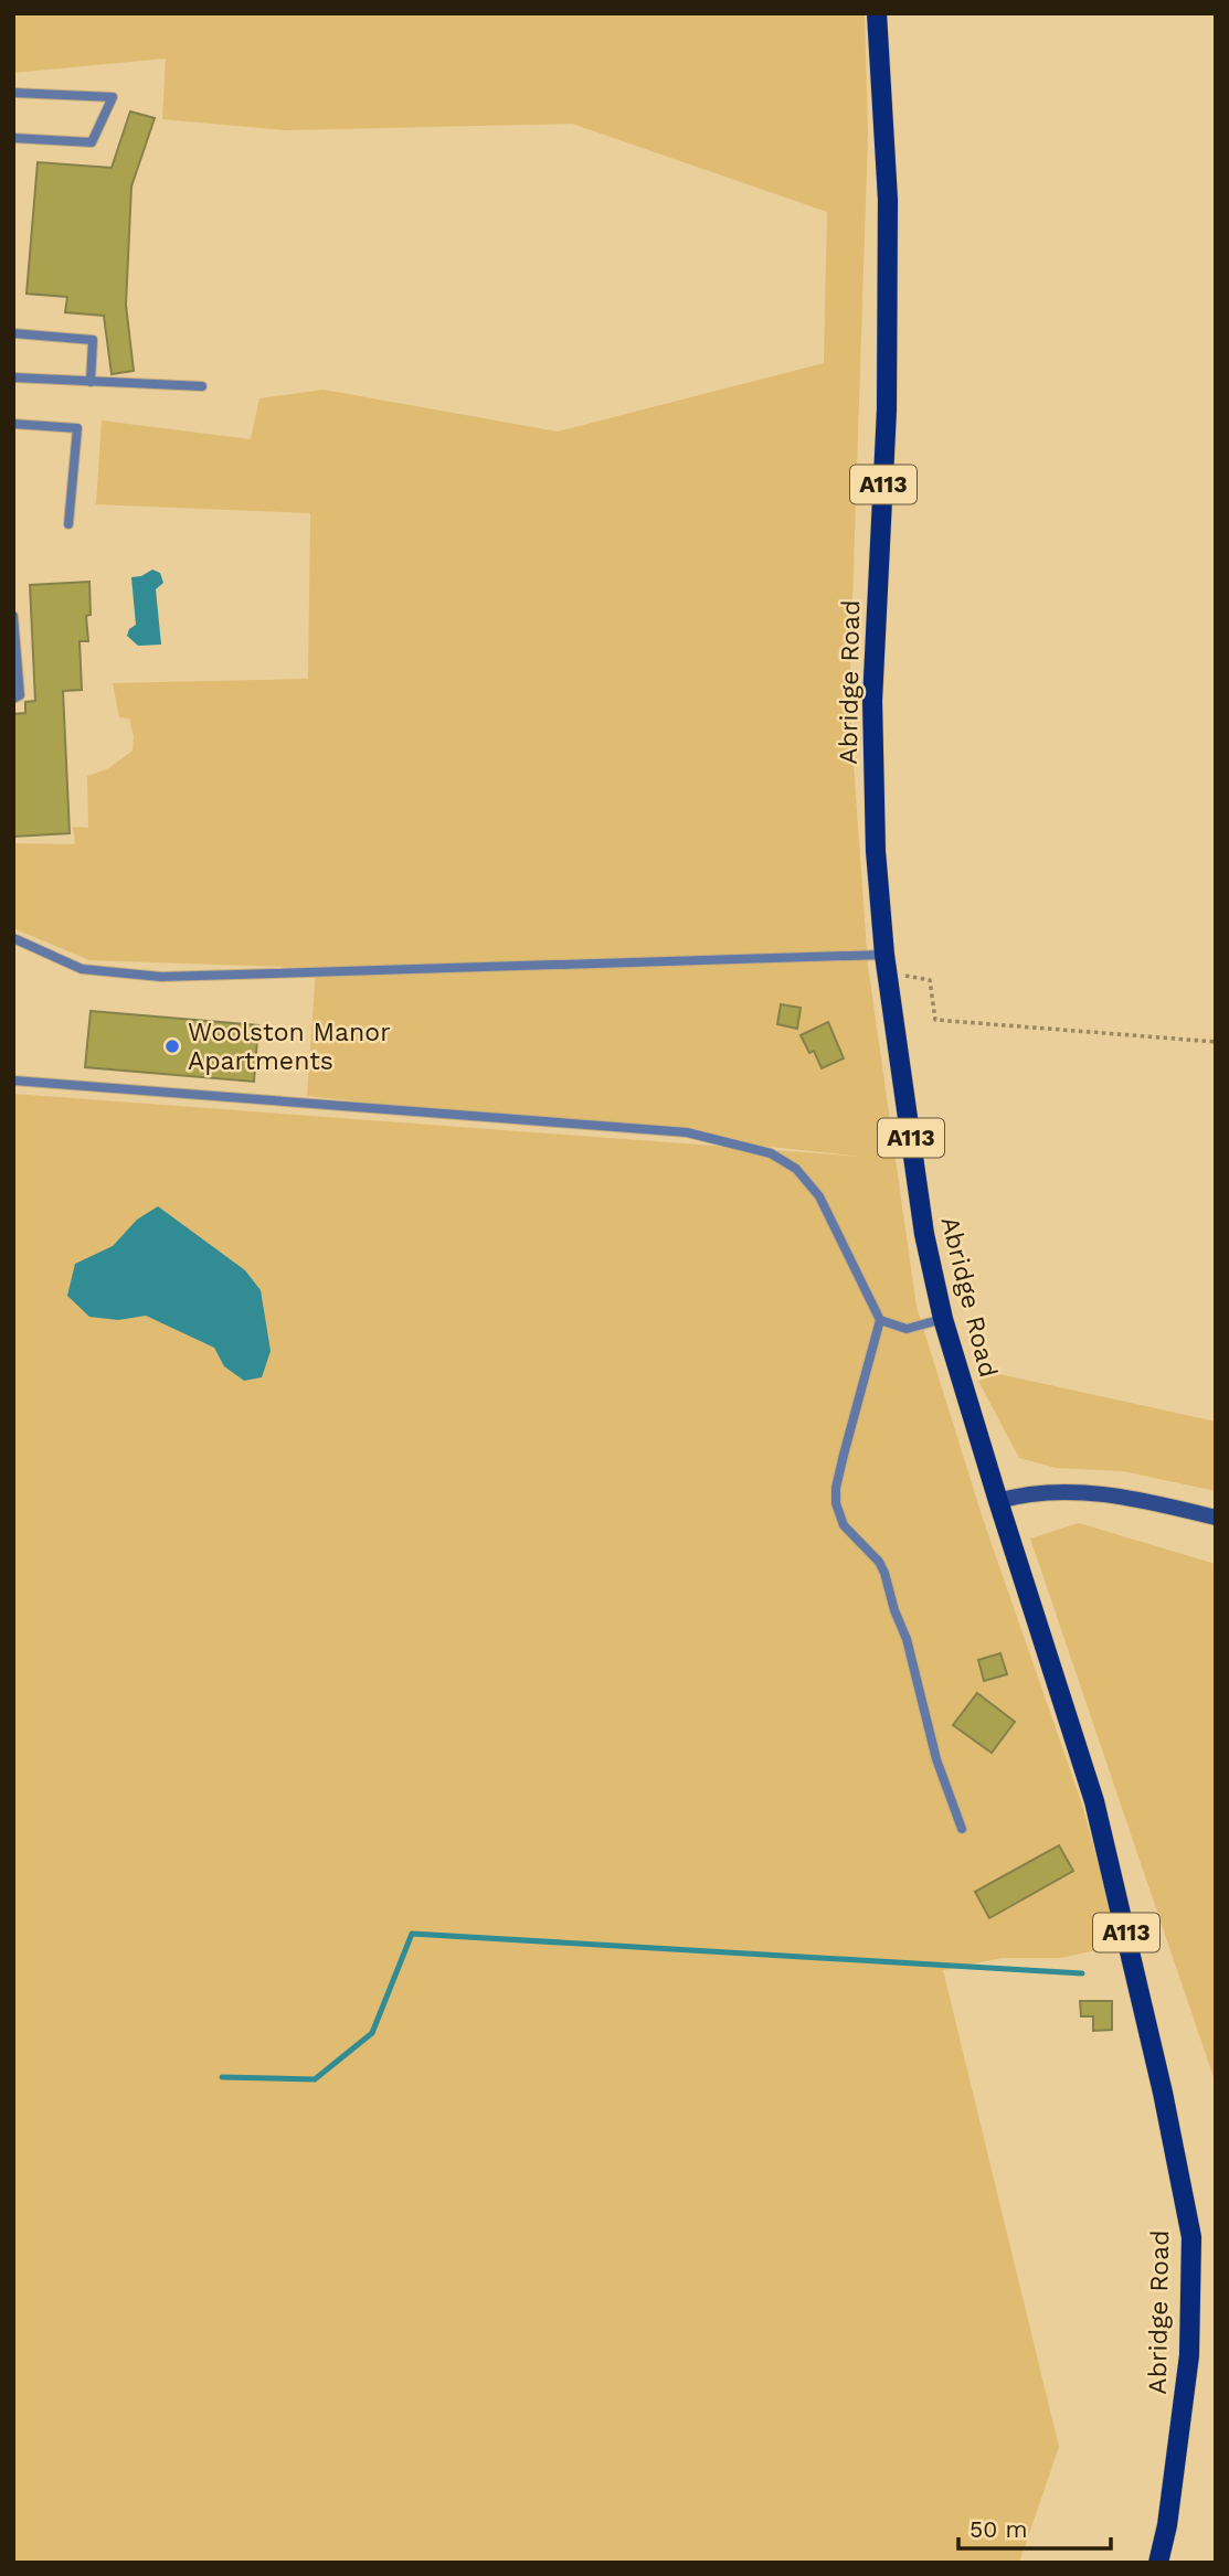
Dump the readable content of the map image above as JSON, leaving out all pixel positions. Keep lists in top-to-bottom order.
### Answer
{
  "streets": {
    "main road": ["A113", "Abridge Road"]
  },
  "places": ["Woolston Manor Apartments"],
  "scale_bar": "50 m"
}
